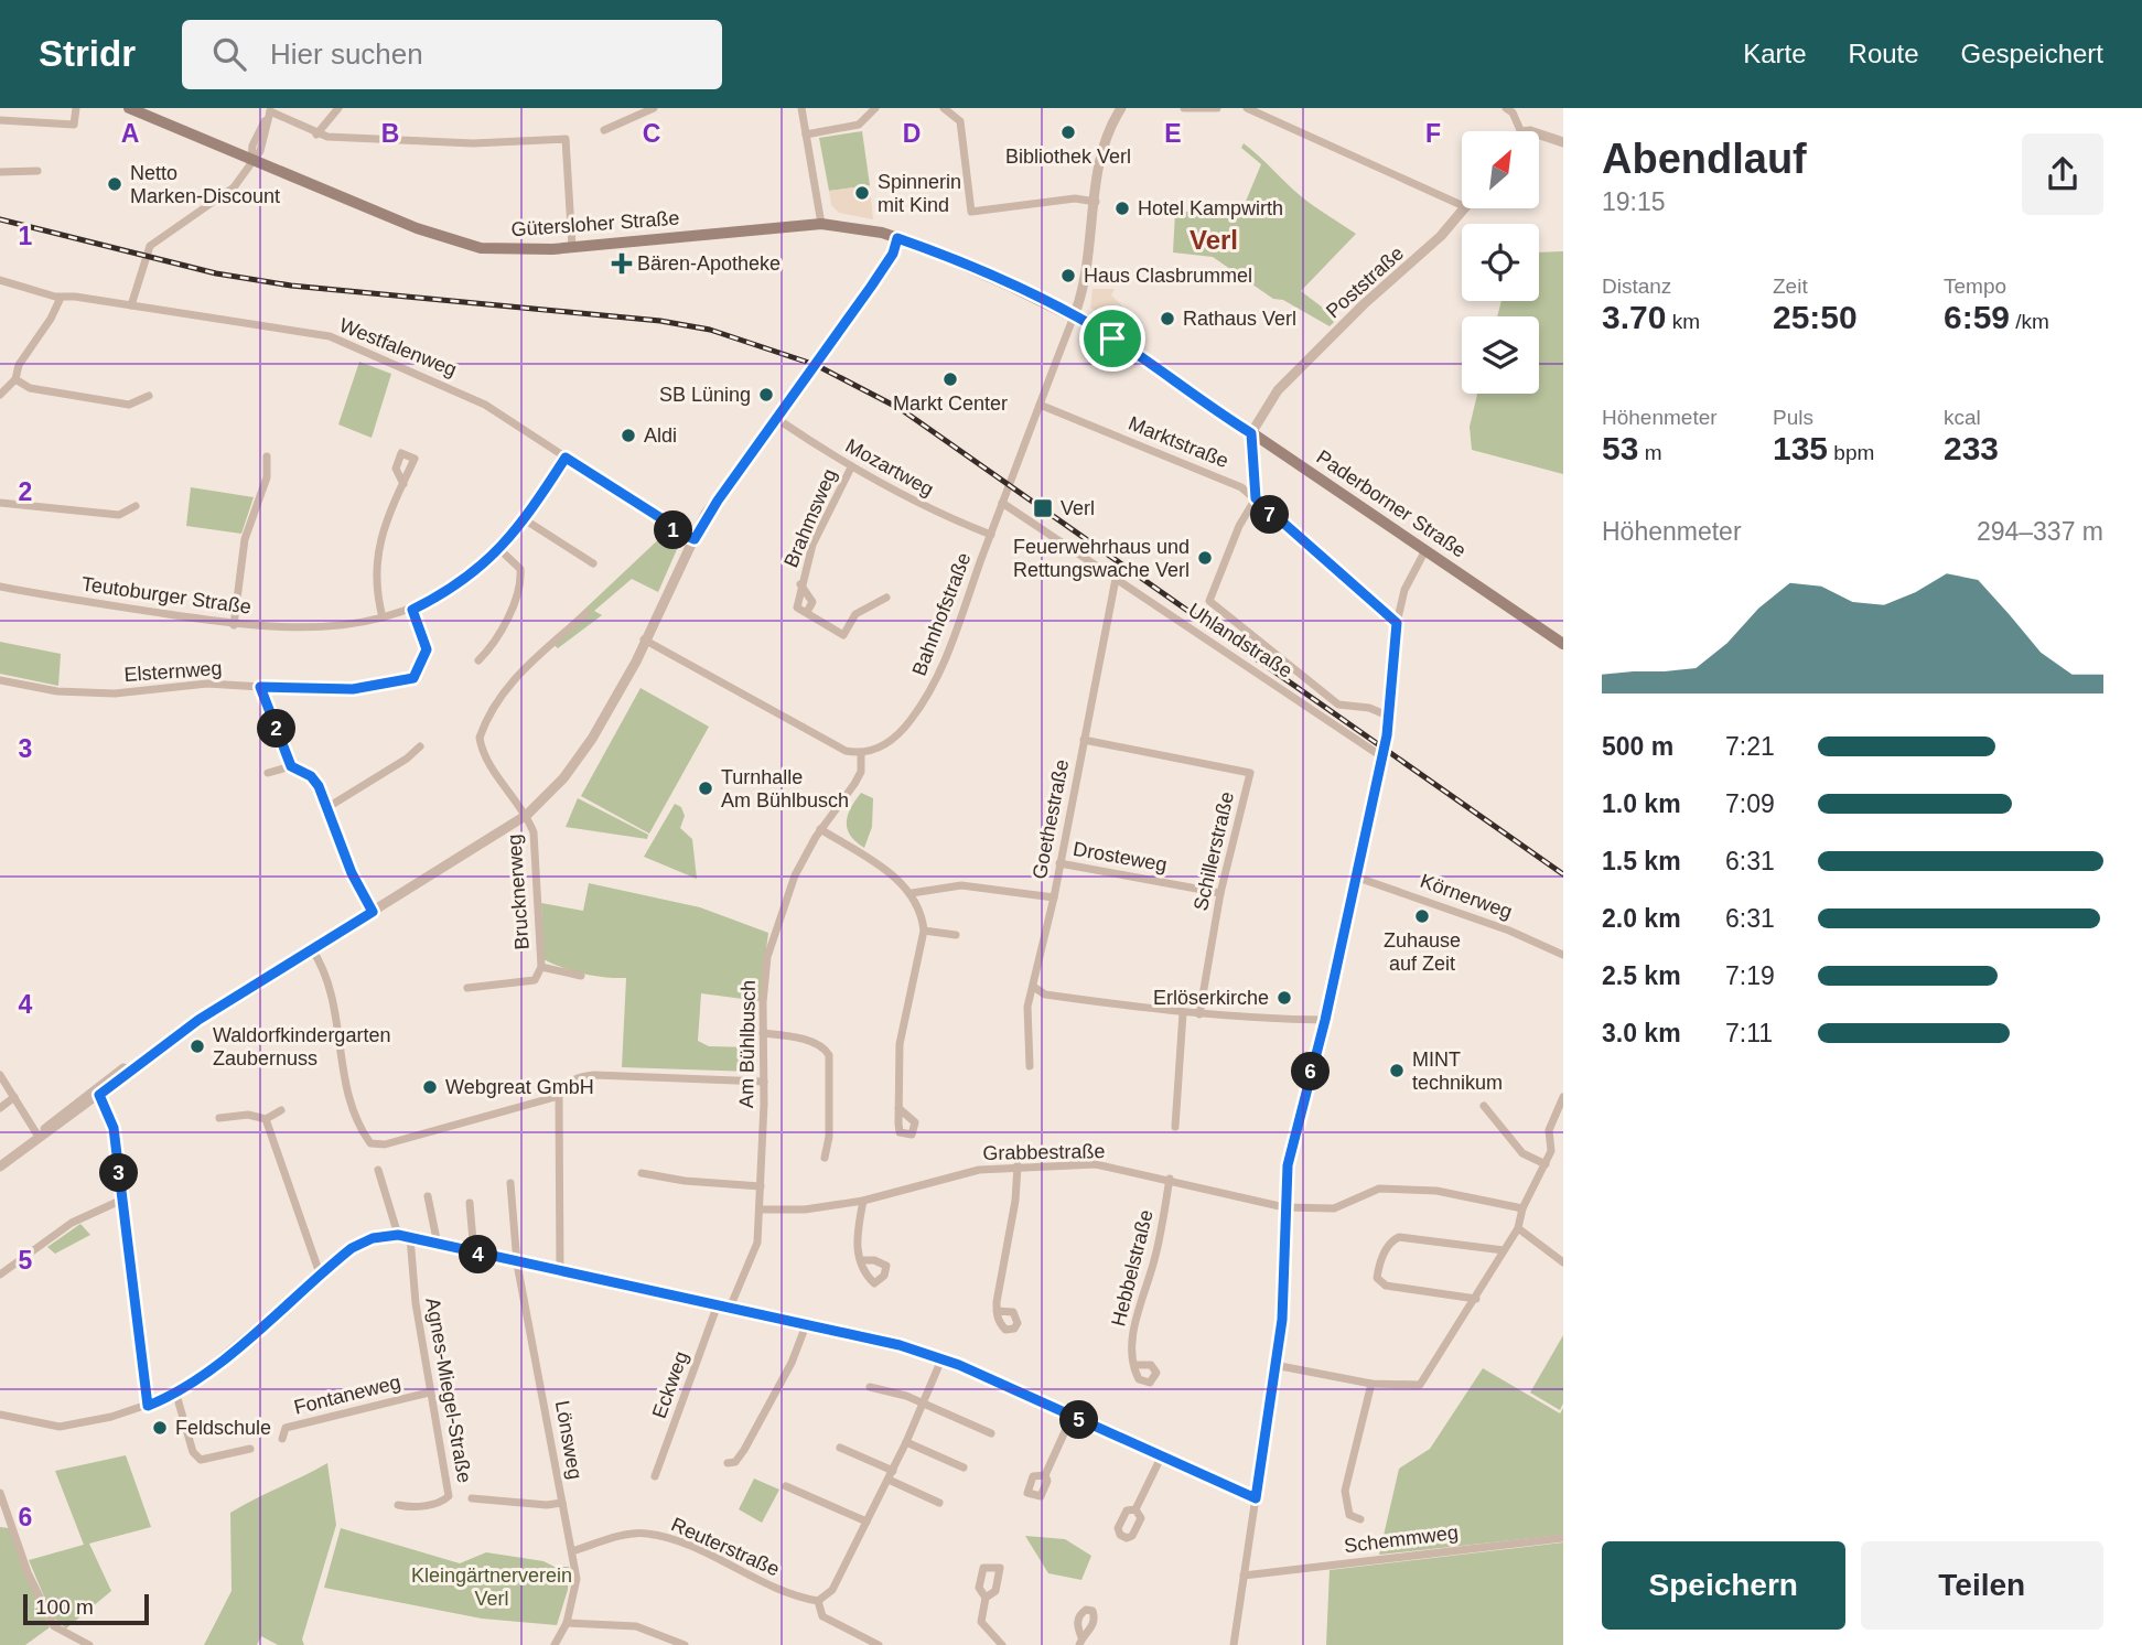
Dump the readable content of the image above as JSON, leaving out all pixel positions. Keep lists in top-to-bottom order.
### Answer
{
  "streets": {
    "main road": ["Gütersloher Straße", "Paderborner Straße"],
    "street": [
      "Poststraße",
      "Westfalenweg",
      "Marktstraße",
      "Mozartweg",
      "Brahmsweg",
      "Teutoburger Straße",
      "Bahnhofstraße",
      "Uhlandstraße",
      "Elsternweg",
      "Goethestraße",
      "Schillerstraße",
      "Drosteweg",
      "Brucknerweg",
      "Körnerweg",
      "Am Bühlbusch",
      "Grabbestraße",
      "Hebbelstraße",
      "Eckweg",
      "Agnes-Miegel-Straße",
      "Fontaneweg",
      "Lönsweg",
      "Schemmweg",
      "Reuterstraße"
    ]
  },
  "crossings": [
    ["Gütersloher Straße", "Paderborner Straße"],
    ["Gütersloher Straße", "Bahnhofstraße"],
    ["Poststraße", "Paderborner Straße"],
    ["Westfalenweg", "Teutoburger Straße"],
    ["Marktstraße", "Bahnhofstraße"],
    ["Mozartweg", "Brahmsweg"],
    ["Mozartweg", "Bahnhofstraße"],
    ["Paderborner Straße", "Bahnhofstraße"],
    ["Teutoburger Straße", "Elsternweg"],
    ["Bahnhofstraße", "Uhlandstraße"],
    ["Bahnhofstraße", "Am Bühlbusch"],
    ["Uhlandstraße", "Goethestraße"],
    ["Goethestraße", "Schillerstraße"],
    ["Goethestraße", "Drosteweg"],
    ["Schillerstraße", "Drosteweg"],
    ["Am Bühlbusch", "Grabbestraße"],
    ["Grabbestraße", "Hebbelstraße"],
    ["Agnes-Miegel-Straße", "Fontaneweg"],
    ["Agnes-Miegel-Straße", "Lönsweg"],
    ["Lönsweg", "Reuterstraße"]
  ],
  "districts": ["Verl"],
  "parks": ["Kleingärtnerverein Verl"],
  "places": {
    "other": [
      "Bibliothek Verl",
      "Netto Marken-Discount",
      "Spinnerin mit Kind",
      "Hotel Kampwirth",
      "Haus Clasbrummel",
      "Rathaus Verl",
      "Markt Center",
      "SB Lüning",
      "Aldi",
      "Feuerwehrhaus und Rettungswache Verl",
      "Turnhalle Am Bühlbusch",
      "Zuhause auf Zeit",
      "Erlöserkirche",
      "Waldorfkindergarten Zaubernuss",
      "MINT technikum",
      "Webgreat GmbH",
      "Feldschule"
    ],
    "health": ["Bären-Apotheke"],
    "transit": ["Verl"]
  },
  "scale_bar": "100 m",
  "north": "top right",
  "page": {
    "header": "Stridr",
    "search": "Hier suchen",
    "nav": ["Karte", "Route", "Gespeichert"],
    "heading": ["Abendlauf", "19:15"],
    "stats": [
      ["Distanz", "3.70 km"],
      ["Zeit", "25:50"],
      ["Tempo", "6:59 /km"],
      ["Höhenmeter", "53 m"],
      ["Puls", "135 bpm"],
      ["kcal", "233"]
    ],
    "pins": [
      "7",
      "1",
      "2",
      "6",
      "3",
      "4",
      "5"
    ],
    "chart": ["Höhenmeter", "294–337 m"],
    "list": [
      {
        "name": "500 m",
        "note": "7:21"
      },
      {
        "name": "1.0 km",
        "note": "7:09"
      },
      {
        "name": "1.5 km",
        "note": "6:31"
      },
      {
        "name": "2.0 km",
        "note": "6:31"
      },
      {
        "name": "2.5 km",
        "note": "7:19"
      },
      {
        "name": "3.0 km",
        "note": "7:11"
      }
    ],
    "buttons": ["Speichern", "Teilen"],
    "scale": "100 m"
  },
  "grid": {
    "columns": [
      "A",
      "B",
      "C",
      "D",
      "E",
      "F"
    ],
    "rows": [
      "1",
      "2",
      "3",
      "4",
      "5",
      "6"
    ]
  }
}
